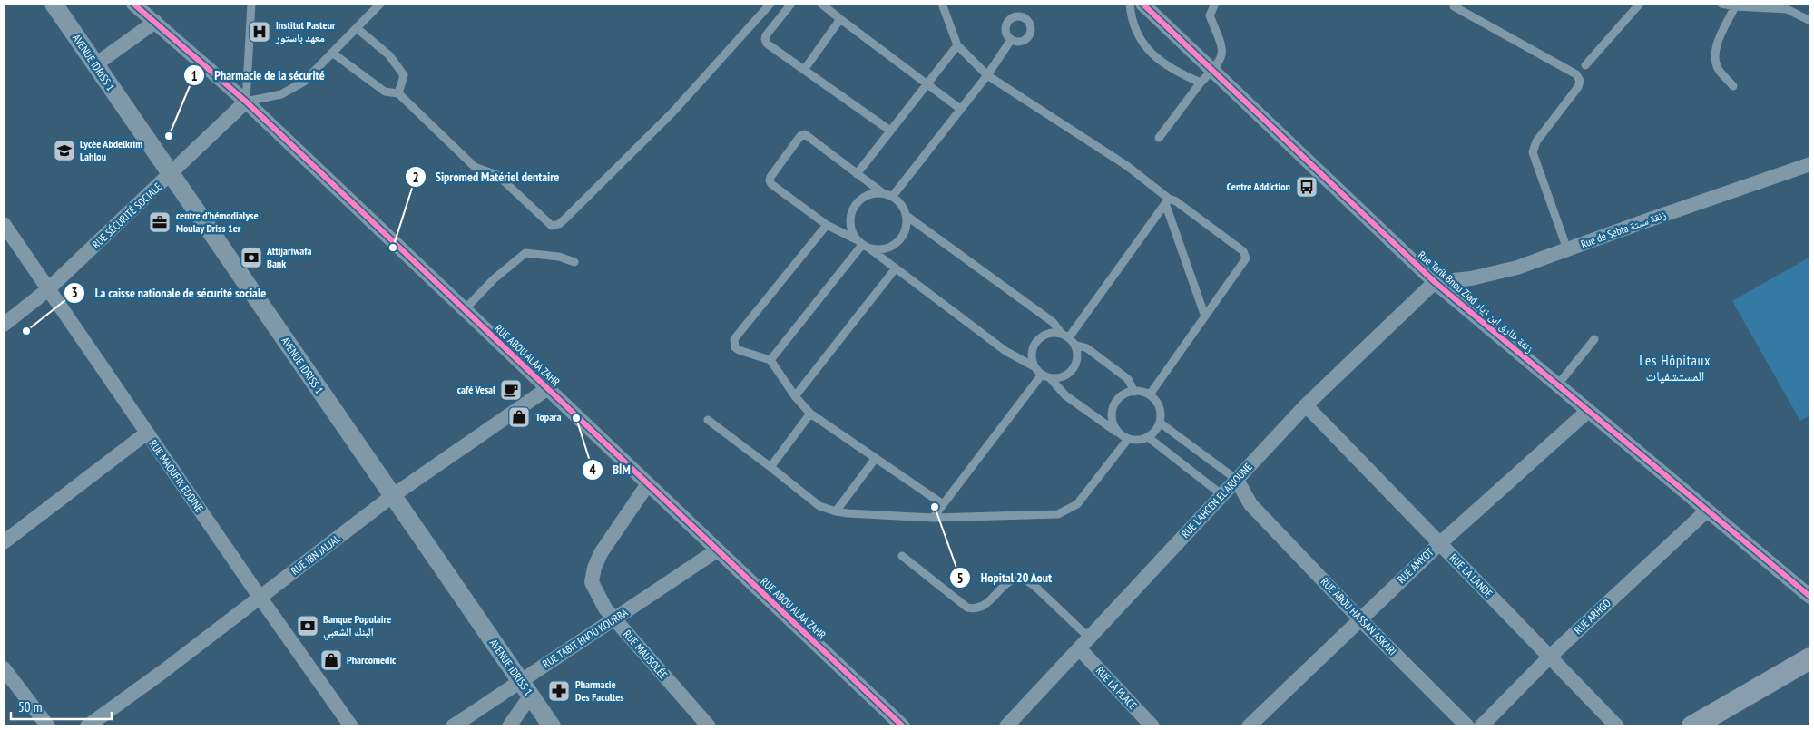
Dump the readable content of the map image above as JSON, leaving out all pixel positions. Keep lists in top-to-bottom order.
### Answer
{
  "streets": {
    "street": [
      "AVENUE IDRISS 1",
      "RUE SÉCURITÉ SOCIALE",
      "Rue de Sebta زنقة سبتة",
      "Rue Tarik Bnou Ziad زنقة طارق ابن زياد",
      "RUE ABOU ALAA ZAHR",
      "RUE MAOUFIK EDDINE",
      "RUE LAHCEN EL ARJOUNE",
      "RUE IBN JALJAL",
      "RUE AMYOT",
      "RUE LA LANDE",
      "RUE ABOU HASSAN ASKARI",
      "RUE ARHGO",
      "RUE TABIT BNOU KOURRA",
      "RUE MAUSOLÉE",
      "RUE LA PLACE"
    ]
  },
  "crossings": [
    ["AVENUE IDRISS 1", "RUE SÉCURITÉ SOCIALE"],
    ["AVENUE IDRISS 1", "RUE IBN JALJAL"],
    ["AVENUE IDRISS 1", "RUE TABIT BNOU KOURRA"],
    ["RUE SÉCURITÉ SOCIALE", "RUE ABOU ALAA ZAHR"],
    ["RUE SÉCURITÉ SOCIALE", "RUE MAOUFIK EDDINE"],
    ["Rue de Sebta زنقة سبتة", "Rue Tarik Bnou Ziad زنقة طارق ابن زياد"],
    ["Rue de Sebta زنقة سبتة", "RUE LAHCEN EL ARJOUNE"],
    ["Rue Tarik Bnou Ziad زنقة طارق ابن زياد", "RUE LAHCEN EL ARJOUNE"],
    ["Rue Tarik Bnou Ziad زنقة طارق ابن زياد", "RUE AMYOT"],
    ["Rue Tarik Bnou Ziad زنقة طارق ابن زياد", "RUE ARHGO"],
    ["RUE ABOU ALAA ZAHR", "RUE IBN JALJAL"],
    ["RUE ABOU ALAA ZAHR", "RUE TABIT BNOU KOURRA"],
    ["RUE ABOU ALAA ZAHR", "RUE MAUSOLÉE"],
    ["RUE MAOUFIK EDDINE", "RUE IBN JALJAL"],
    ["RUE LAHCEN EL ARJOUNE", "RUE LA LANDE"],
    ["RUE LAHCEN EL ARJOUNE", "RUE ABOU HASSAN ASKARI"],
    ["RUE LAHCEN EL ARJOUNE", "RUE LA PLACE"],
    ["RUE AMYOT", "RUE LA LANDE"],
    ["RUE AMYOT", "RUE ABOU HASSAN ASKARI"],
    ["RUE LA LANDE", "RUE ARHGO"],
    ["RUE TABIT BNOU KOURRA", "RUE MAUSOLÉE"]
  ],
  "districts": ["Les Hôpitaux المستشفيات"],
  "places": {
    "hospital": ["Institut Pasteur معهد باستور"],
    "other": [
      "Pharmacie de la sécurité",
      "Sipromed Matériel dentaire",
      "La caisse nationale de sécurité sociale",
      "BİM",
      "Hopital 20 Aout"
    ],
    "school or university": ["Lycée Abdelkrim Lahlou"],
    "bus stop": ["Centre Addiction"],
    "office": ["centre d’hémodialyse Moulay Driss 1er"],
    "bank": ["Attijariwafa Bank", "Banque Populaire البنك الشعبي"],
    "cafe": ["café Vesal"],
    "shop": ["Topara", "Pharcomedic"],
    "pharmacy": ["Pharmacie Des Facultes"]
  },
  "scale_bar": "50 m"
}
